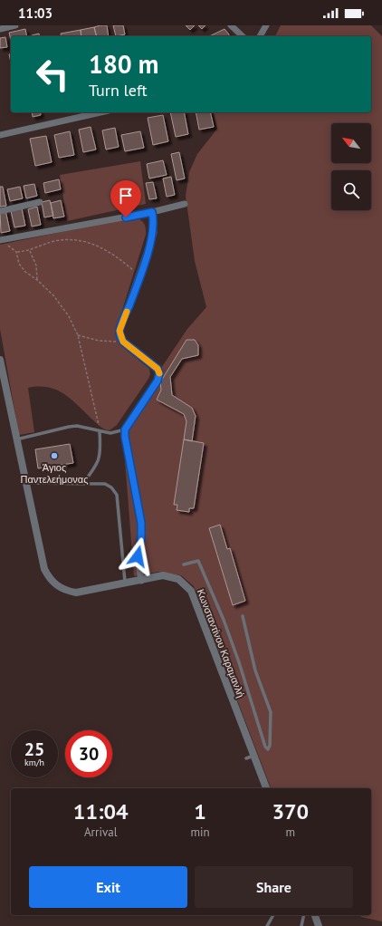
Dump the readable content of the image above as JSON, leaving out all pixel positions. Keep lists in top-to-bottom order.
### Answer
{
  "streets": {
    "street": ["Κωνσταντίνου Καραμανλή"]
  },
  "places": ["Άγιος Παντελεήμονας"],
  "north": "top left",
  "page": {
    "status": "11:03",
    "turn": ["180 m", "Turn left"],
    "speed": "25 km/h",
    "limit": "30",
    "eta": [
      "11:04",
      "Arrival",
      "1",
      "min",
      "370",
      "m"
    ],
    "buttons": ["Exit", "Share"]
  }
}
